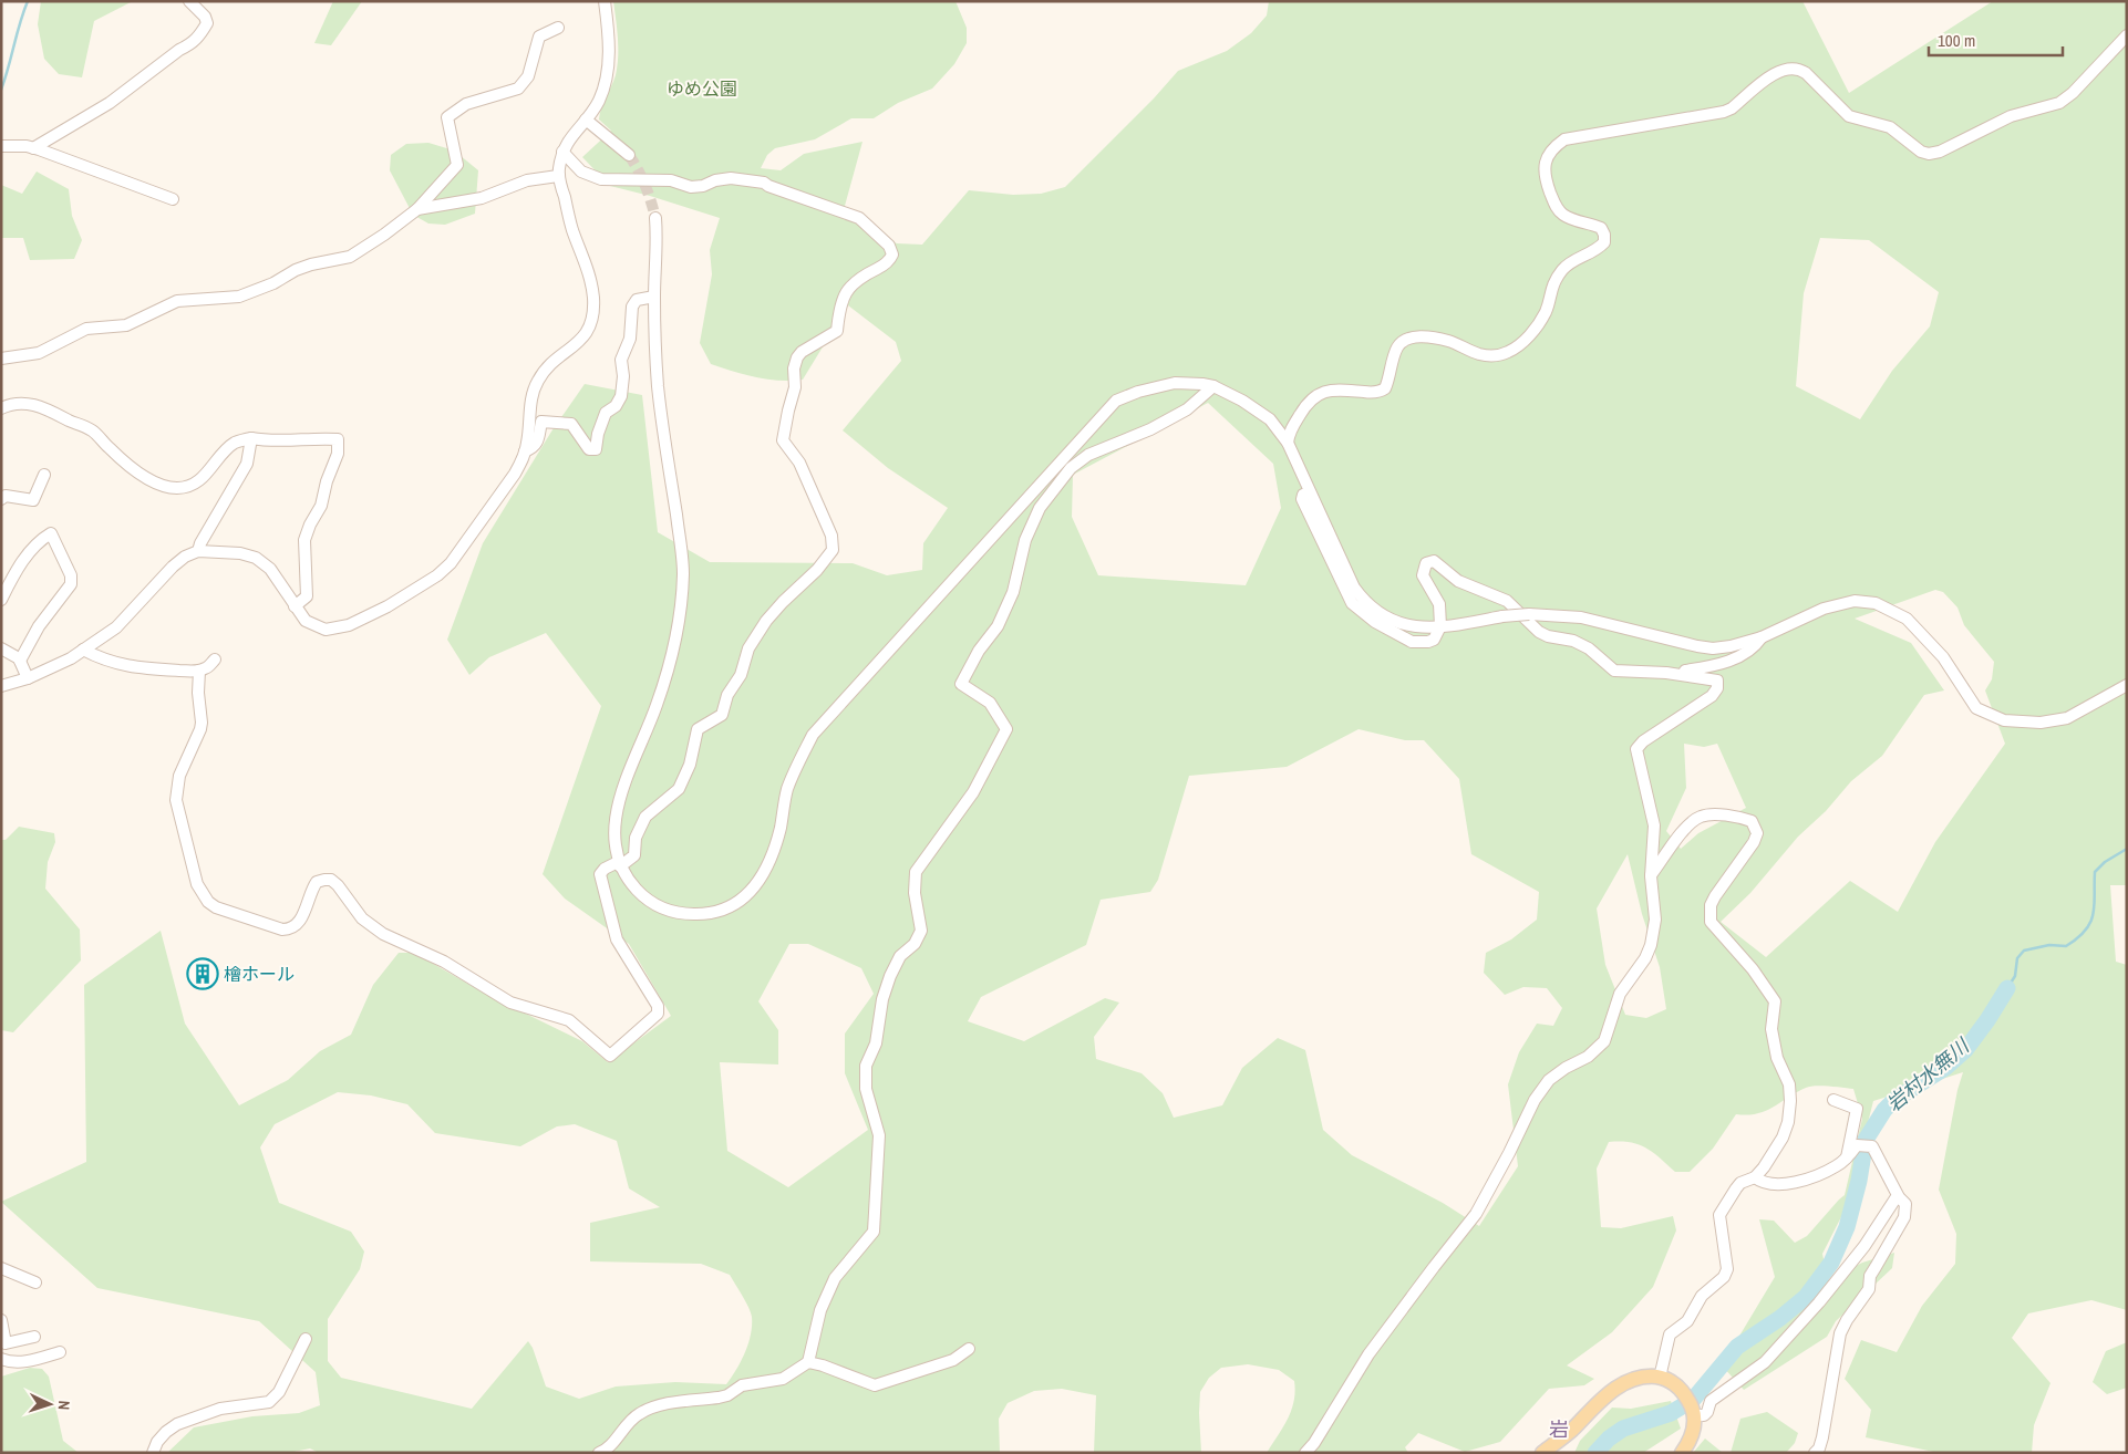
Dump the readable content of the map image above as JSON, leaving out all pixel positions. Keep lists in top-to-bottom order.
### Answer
{
  "districts": ["岩"],
  "water": ["岩村水無川"],
  "parks": ["ゆめ公園"],
  "places": {
    "building": ["檜ホール"]
  },
  "scale_bar": "100 m",
  "north": "right"
}
